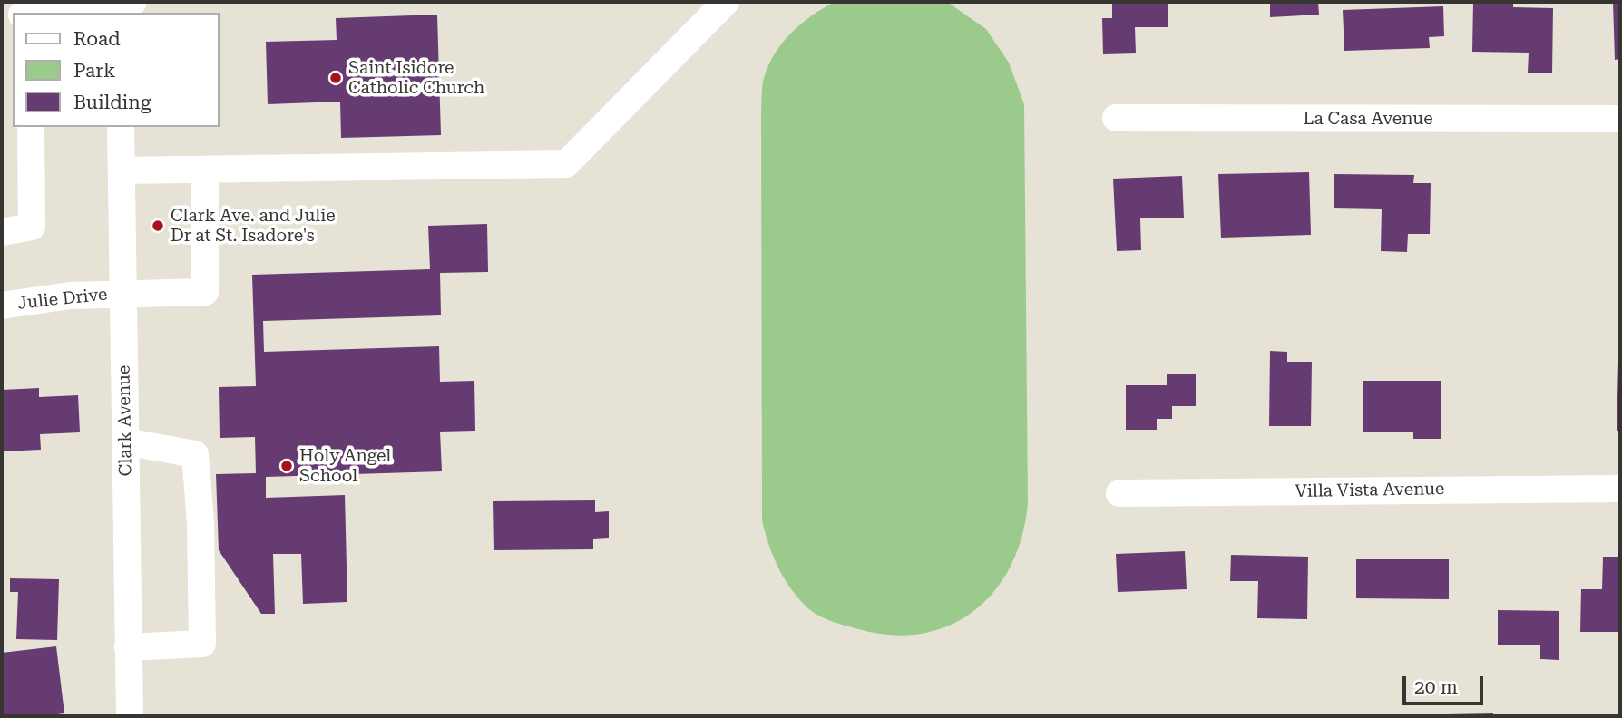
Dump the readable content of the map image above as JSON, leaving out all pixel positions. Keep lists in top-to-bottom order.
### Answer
{
  "streets": {
    "street": [
      "La Casa Avenue",
      "Julie Drive",
      "Clark Avenue",
      "Villa Vista Avenue"
    ]
  },
  "crossings": [
    ["Julie Drive", "Clark Avenue"]
  ],
  "places": ["Saint Isidore Catholic Church", "Clark Ave. and Julie Dr at St. Isadore's", "Holy Angel School"],
  "legend": ["Road", "Park", "Building"],
  "scale_bar": "20 m"
}
